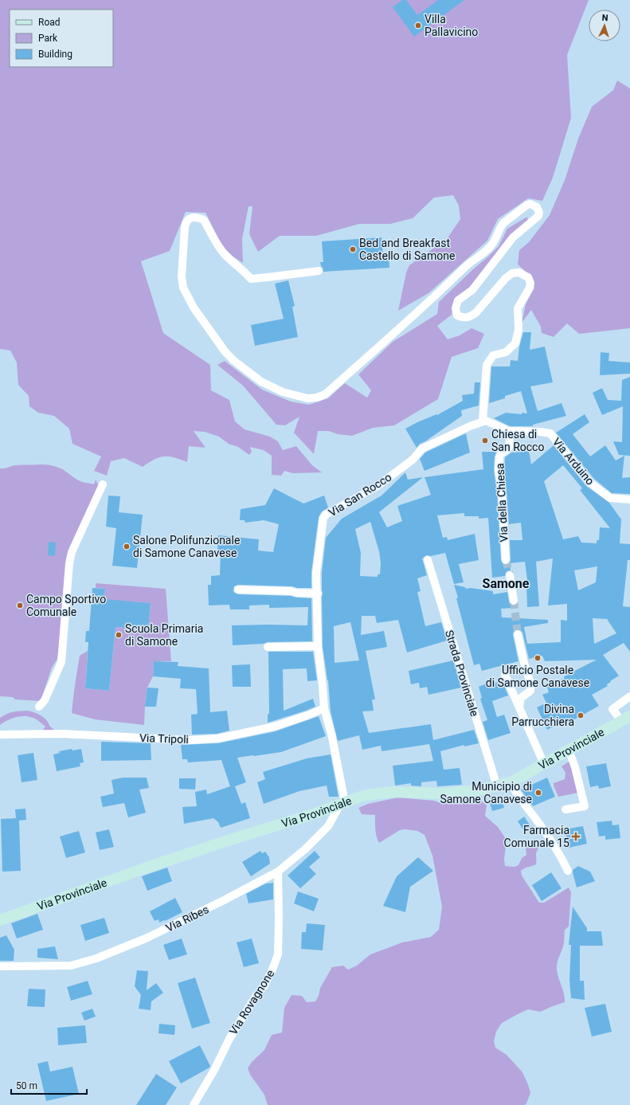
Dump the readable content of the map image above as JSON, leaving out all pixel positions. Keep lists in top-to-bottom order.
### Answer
{
  "streets": {
    "main road": ["Via Provinciale"],
    "street": [
      "Via Arduino",
      "Via San Rocco",
      "Via della Chiesa",
      "Strada Provinciale",
      "Via Tripoli",
      "Via Ribes",
      "Via Rovagnone"
    ]
  },
  "crossings": [
    ["Via Arduino", "Via San Rocco"],
    ["Via Arduino", "Via della Chiesa"],
    ["Strada Provinciale", "Via Provinciale"],
    ["Via Provinciale", "Via Ribes"],
    ["Via Ribes", "Via Rovagnone"]
  ],
  "districts": ["Samone"],
  "places": {
    "other": [
      "Villa Pallavicino",
      "Bed and Breakfast Castello di Samone",
      "Chiesa di San Rocco",
      "Salone Polifunzionale di Samone Canavese",
      "Campo Sportivo Comunale",
      "Scuola Primaria di Samone",
      "Ufficio Postale di Samone Canavese",
      "Divina Parrucchiera",
      "Municipio di Samone Canavese"
    ],
    "health": ["Farmacia Comunale 15"]
  },
  "legend": ["Road", "Park", "Building"],
  "scale_bar": "50 m",
  "north": "top"
}
